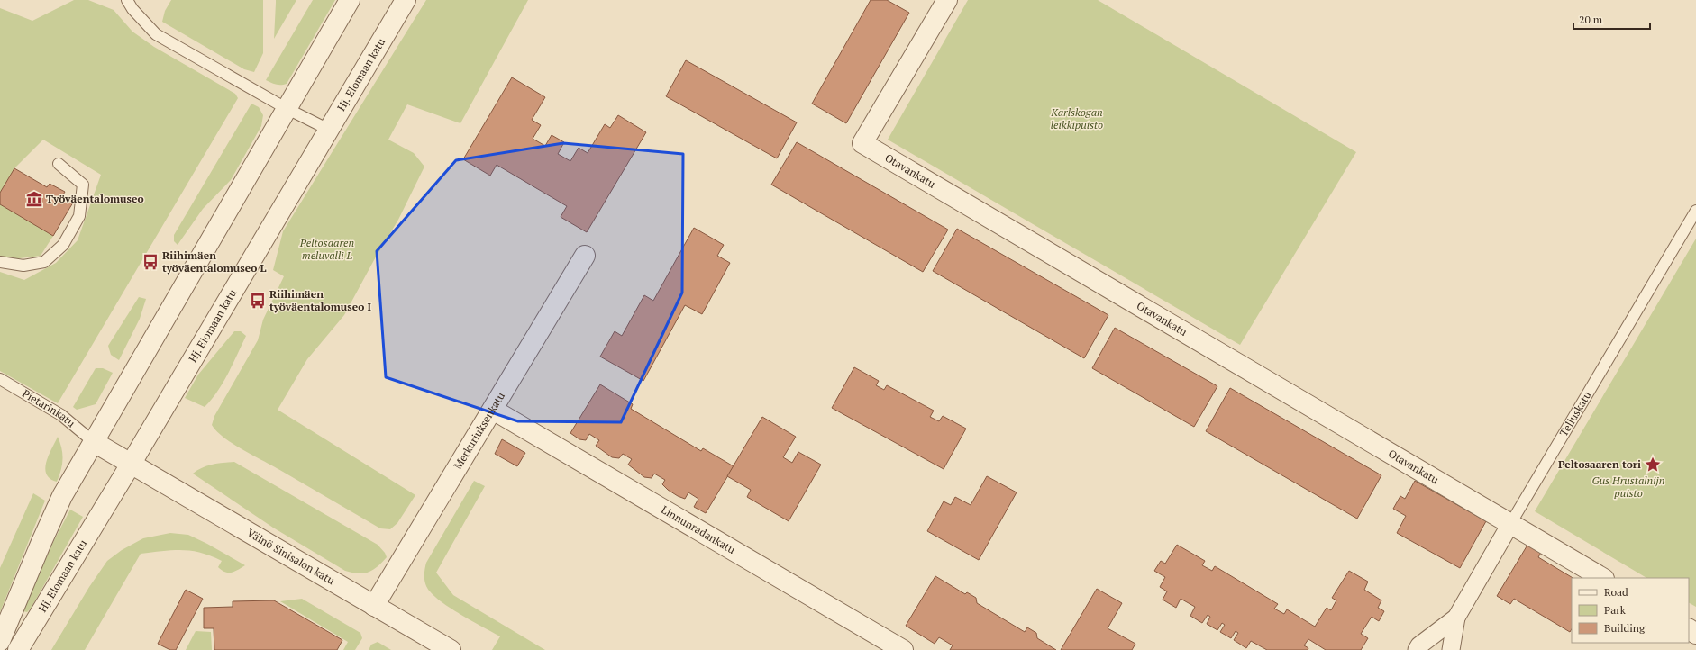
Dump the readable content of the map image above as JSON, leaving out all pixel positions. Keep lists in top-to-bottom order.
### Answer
{
  "streets": {
    "street": [
      "Hj. Elomaan katu",
      "Otavankatu",
      "Telluskatu",
      "Merkuriuksenkatu",
      "Linnunradankatu",
      "Väinö Sinisalon katu"
    ],
    "lane": ["Pietarinkatu"]
  },
  "crossings": [
    ["Hj. Elomaan katu", "Väinö Sinisalon katu"],
    ["Otavankatu", "Telluskatu"],
    ["Merkuriuksenkatu", "Linnunradankatu"],
    ["Merkuriuksenkatu", "Väinö Sinisalon katu"]
  ],
  "parks": ["Karlskogan leikkipuisto", "Peltosaaren meluvalli L", "Gus Hrustalnijn puisto"],
  "places": {
    "museum": ["Työväentalomuseo"],
    "bus stop": ["Riihimäen työväentalomuseo L", "Riihimäen työväentalomuseo I"],
    "place": ["Peltosaaren tori"]
  },
  "legend": ["Road", "Park", "Building"],
  "scale_bar": "20 m"
}
